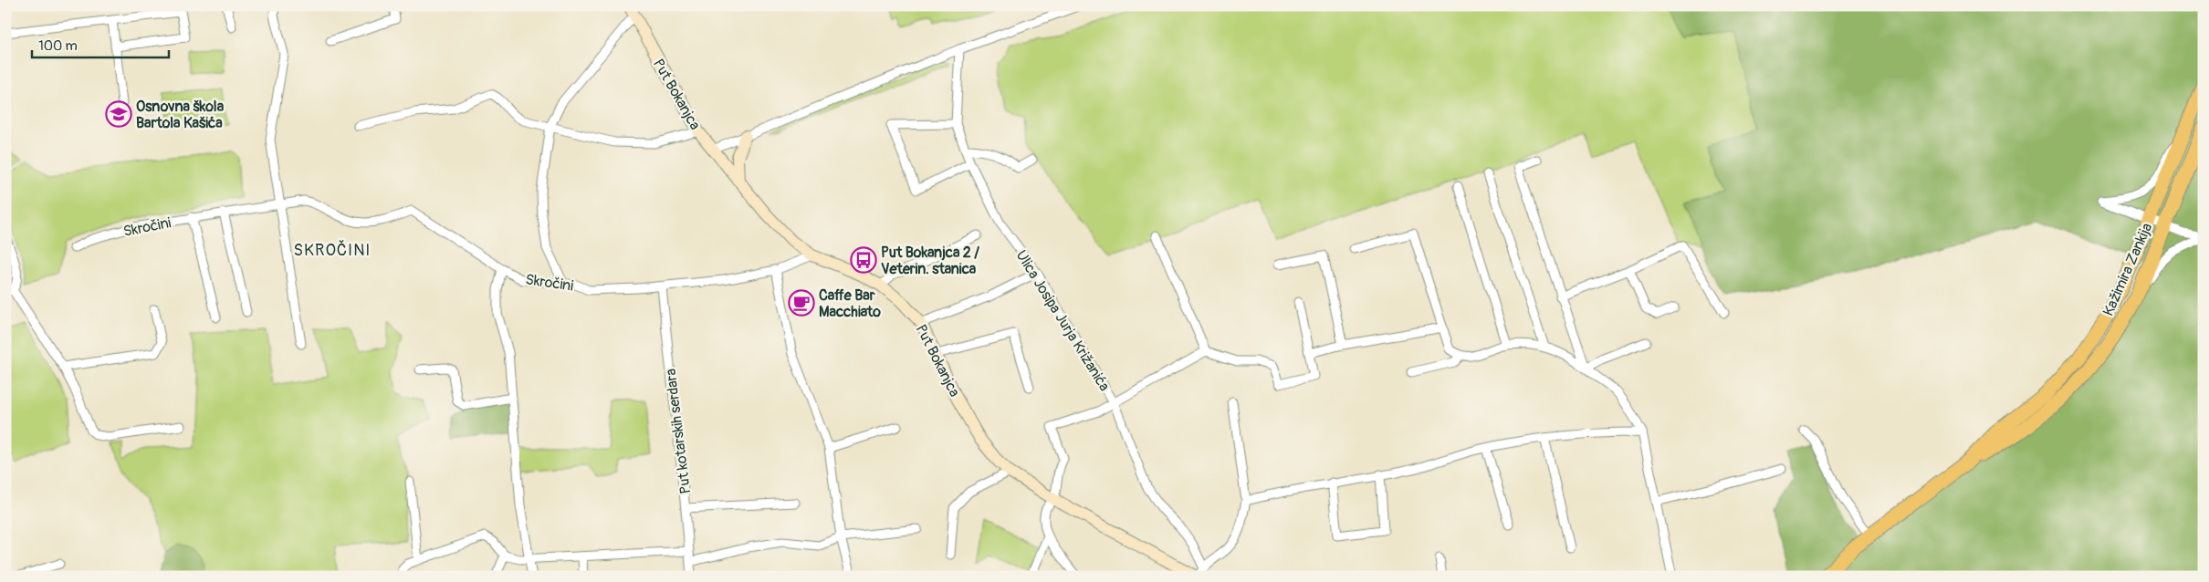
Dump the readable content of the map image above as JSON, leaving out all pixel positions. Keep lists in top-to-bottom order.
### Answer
{
  "streets": {
    "main road": ["Put Bokanjca", "Kažimira Zankija"],
    "street": ["Skročini", "Ulica Josipa Jurja Križanića", "Put kotarskih serdara"]
  },
  "crossings": [
    ["Put Bokanjca", "Skročini"],
    ["Put Bokanjca", "Ulica Josipa Jurja Križanića"],
    ["Skročini", "Put kotarskih serdara"]
  ],
  "districts": ["SKROČINI"],
  "places": {
    "school or university": ["Osnovna škola Bartola Kašića"],
    "bus stop": ["Put Bokanjca 2 / Veterin. stanica"],
    "cafe": ["Caffe Bar Macchiato"]
  },
  "scale_bar": "100 m"
}
